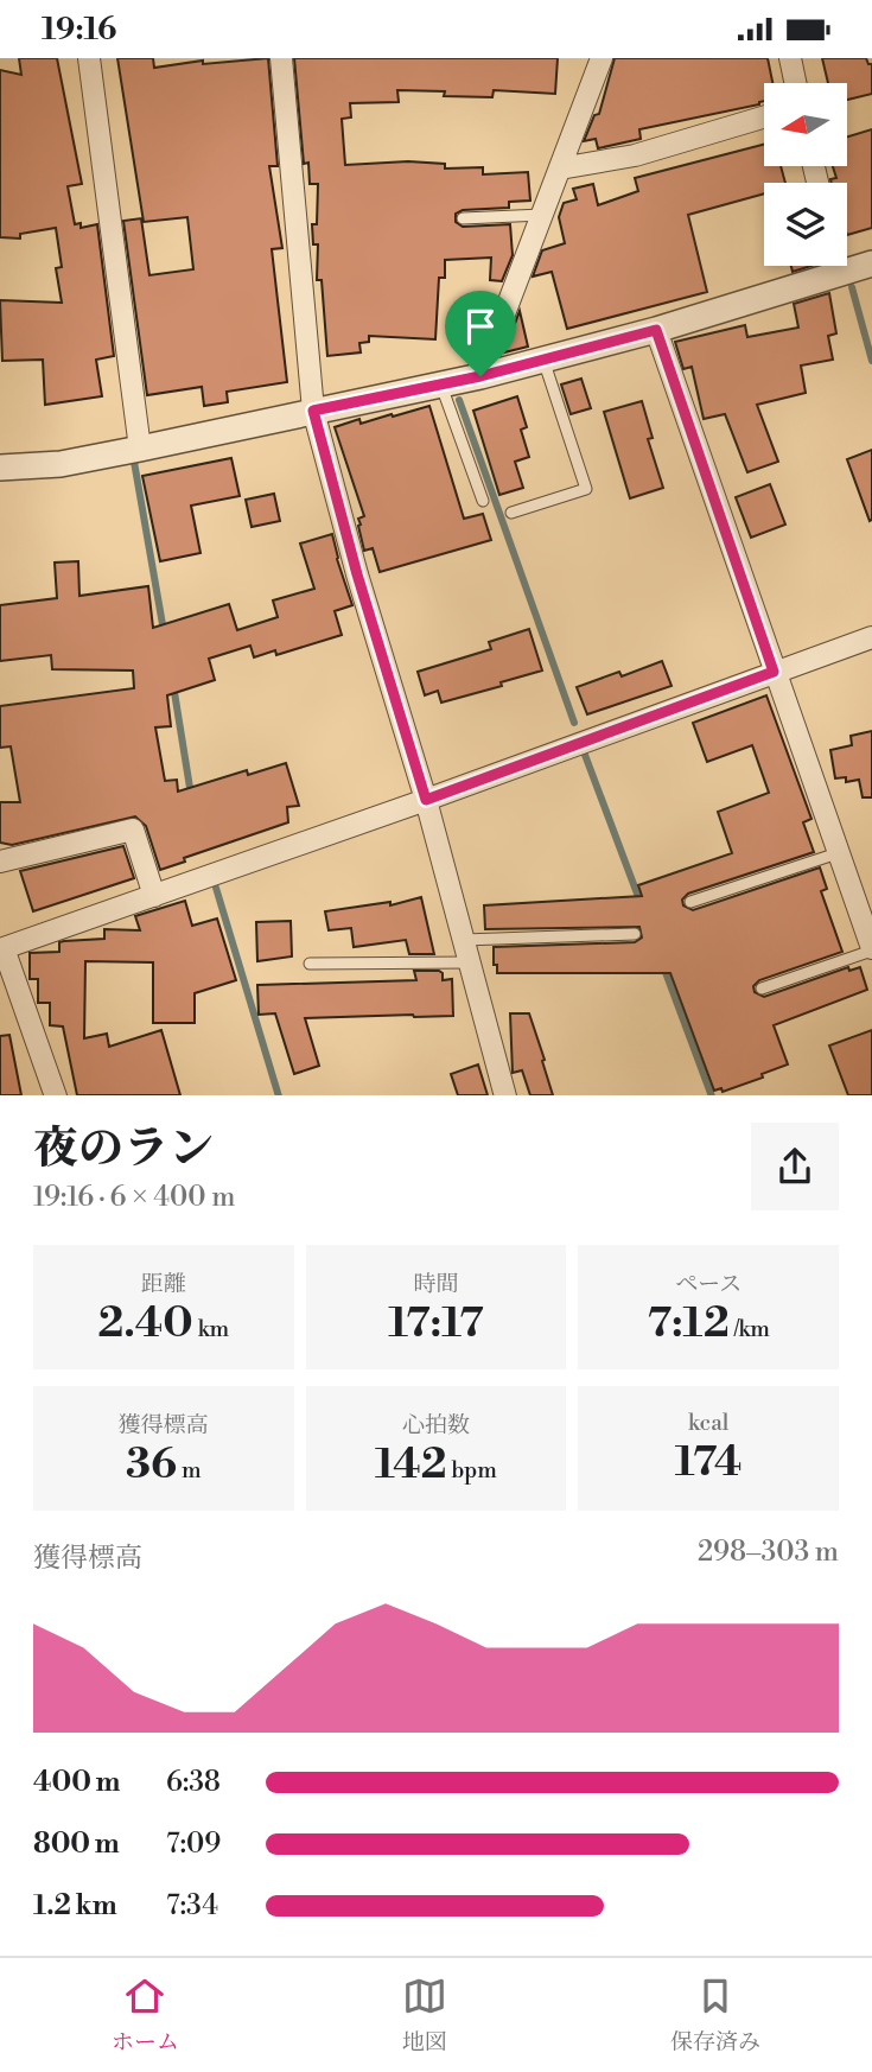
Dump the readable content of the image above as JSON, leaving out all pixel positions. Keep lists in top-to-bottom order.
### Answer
{
  "north": "left",
  "page": {
    "status": "19:16",
    "heading": ["夜のラン", "19:16 · 6 × 400 m"],
    "stats": [
      ["距離", "2.40 km"],
      ["時間", "17:17"],
      ["ペース", "7:12 /km"],
      ["獲得標高", "36 m"],
      ["心拍数", "142 bpm"],
      ["kcal", "174"]
    ],
    "chart": ["獲得標高", "298–303 m"],
    "list": [
      {
        "name": "400 m",
        "note": "6:38"
      },
      {
        "name": "800 m",
        "note": "7:09"
      },
      {
        "name": "1.2 km",
        "note": "7:34"
      }
    ],
    "tabs": ["ホーム", "地図", "保存済み"]
  }
}
